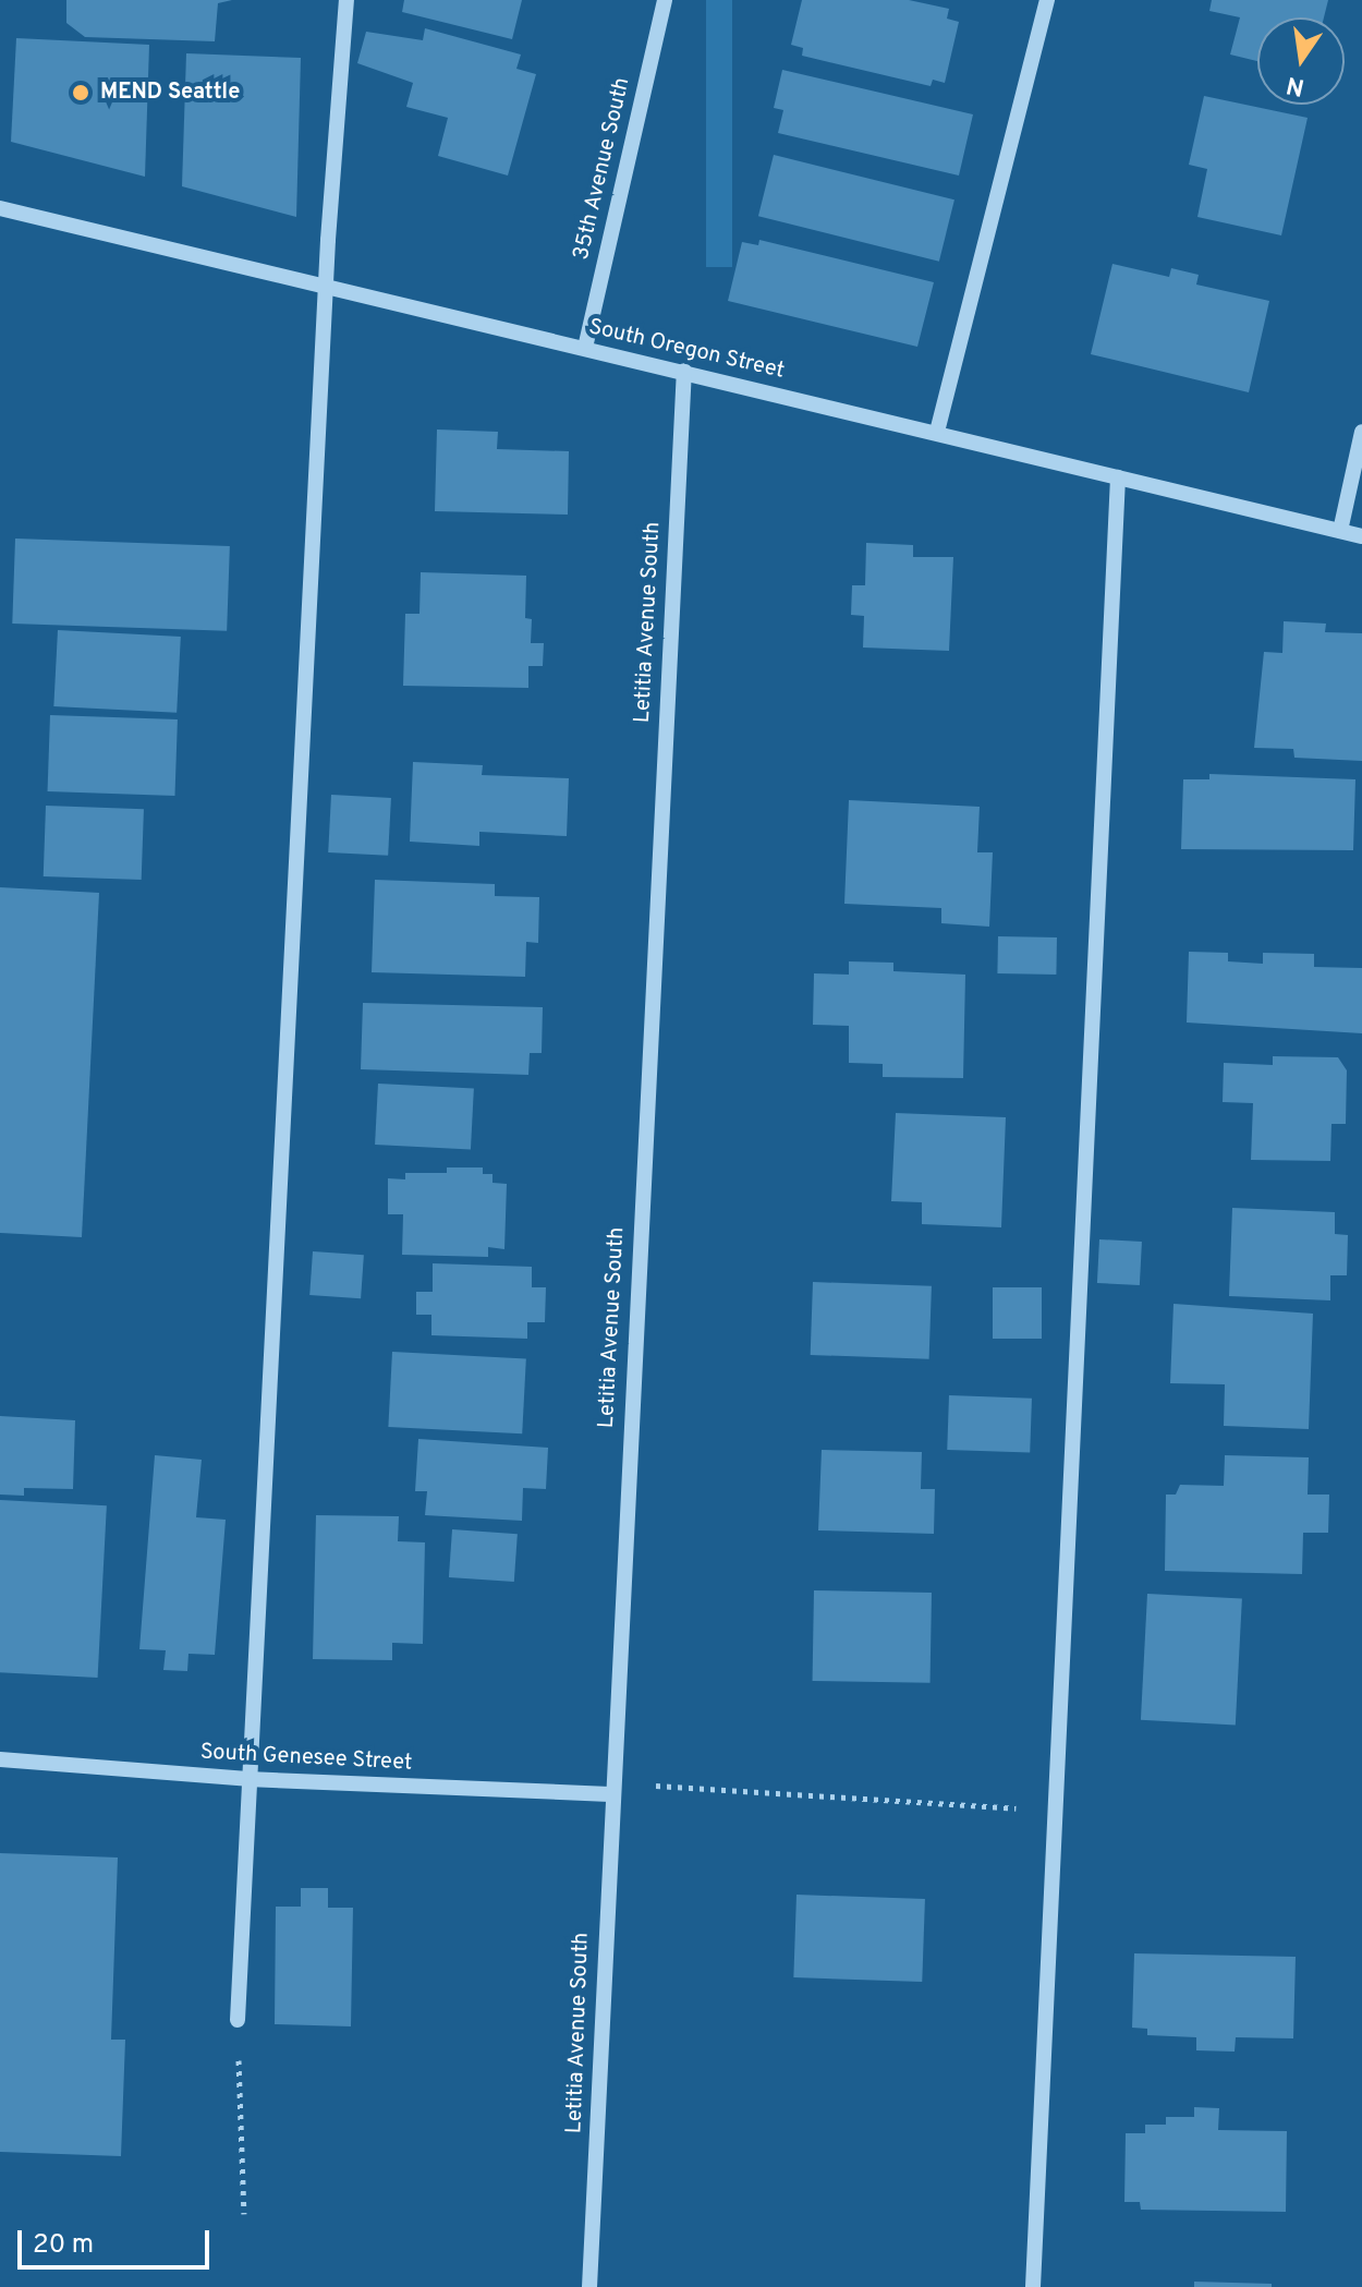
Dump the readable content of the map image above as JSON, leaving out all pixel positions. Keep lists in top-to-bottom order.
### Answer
{
  "streets": {
    "street": [
      "35th Avenue South",
      "South Oregon Street",
      "Letitia Avenue South",
      "South Genesee Street"
    ]
  },
  "crossings": [
    ["35th Avenue South", "South Oregon Street"],
    ["South Oregon Street", "Letitia Avenue South"],
    ["Letitia Avenue South", "South Genesee Street"]
  ],
  "places": ["MEND Seattle"],
  "scale_bar": "20 m",
  "north": "bottom"
}
